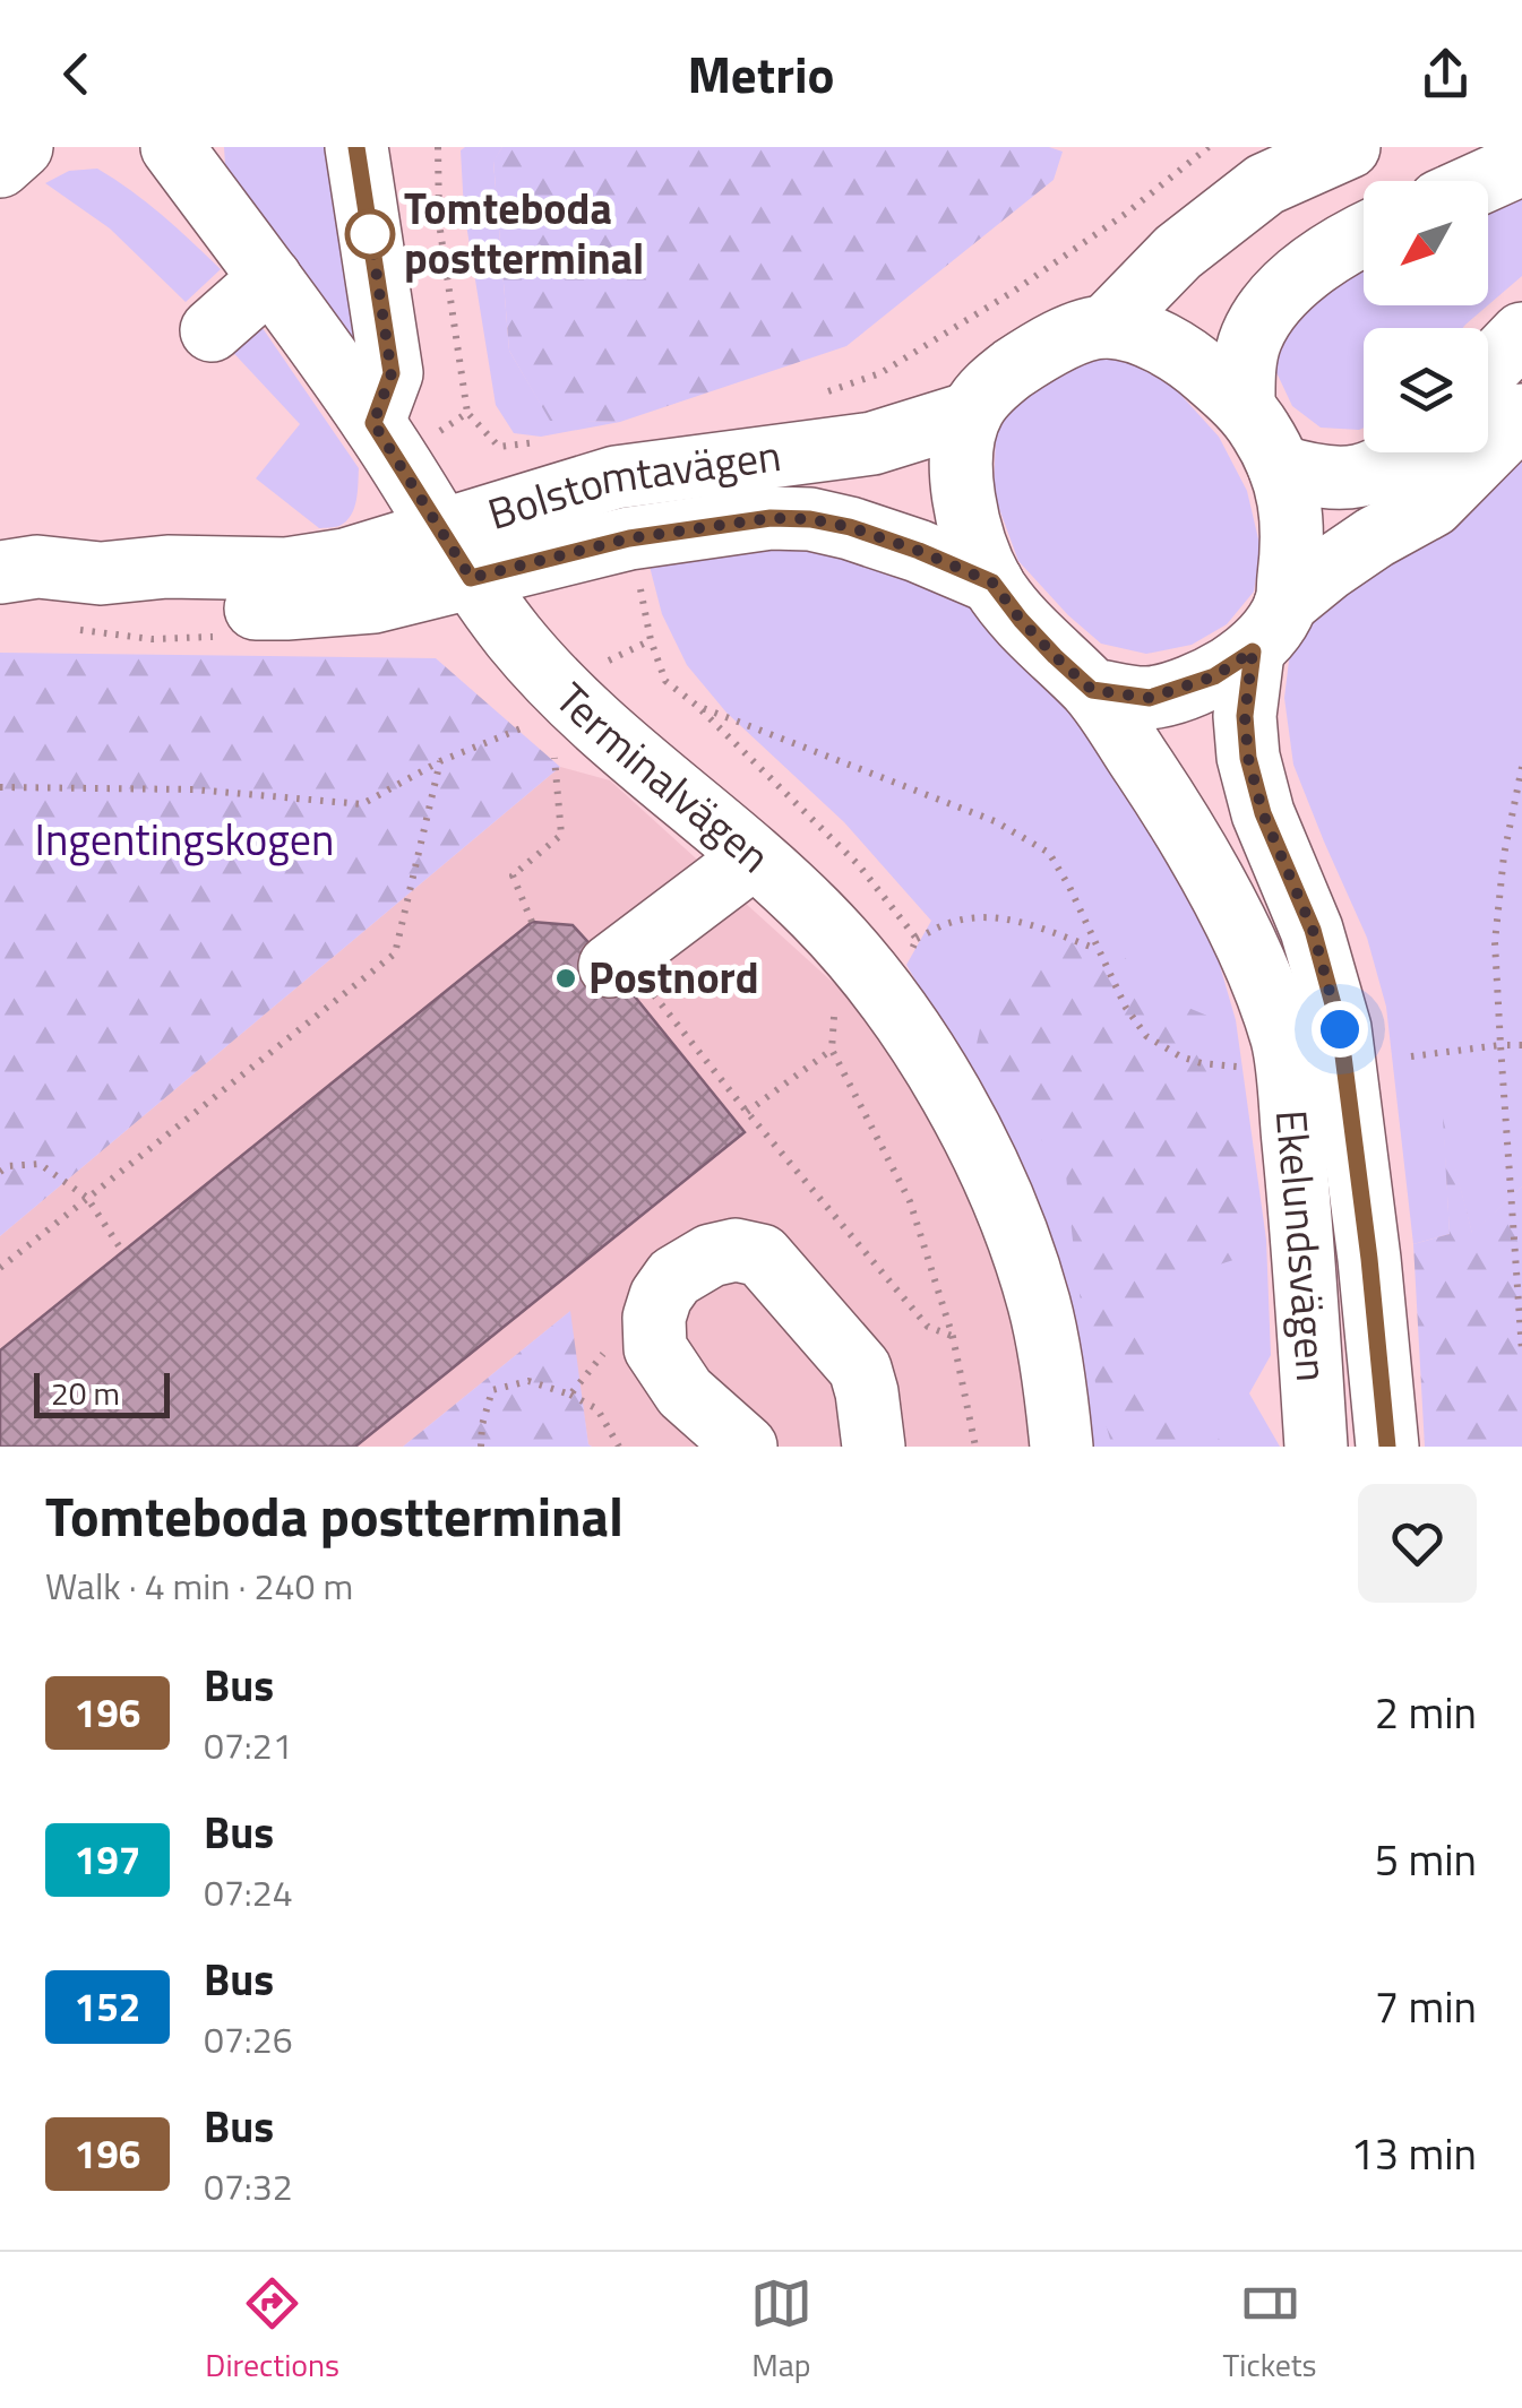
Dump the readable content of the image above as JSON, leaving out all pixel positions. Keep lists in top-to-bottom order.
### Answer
{
  "streets": {
    "main road": ["Bolstomtavägen", "Terminalvägen", "Ekelundsvägen"]
  },
  "crossings": [
    ["Bolstomtavägen", "Terminalvägen"],
    ["Bolstomtavägen", "Ekelundsvägen"]
  ],
  "parks": ["Ingentingskogen"],
  "places": ["Tomteboda postterminal", "Postnord"],
  "lines": ["bus line 196"],
  "scale_bar": "20 m",
  "north": "bottom left",
  "page": {
    "header": "Metrio",
    "scale": "20 m",
    "heading": ["Tomteboda postterminal", "Walk · 4 min · 240 m"],
    "list": [
      {
        "mark": "196",
        "name": "Bus",
        "note": "07:21",
        "value": "2 min"
      },
      {
        "mark": "197",
        "name": "Bus",
        "note": "07:24",
        "value": "5 min"
      },
      {
        "mark": "152",
        "name": "Bus",
        "note": "07:26",
        "value": "7 min"
      },
      {
        "mark": "196",
        "name": "Bus",
        "note": "07:32",
        "value": "13 min"
      }
    ],
    "tabs": ["Directions", "Map", "Tickets"]
  }
}
